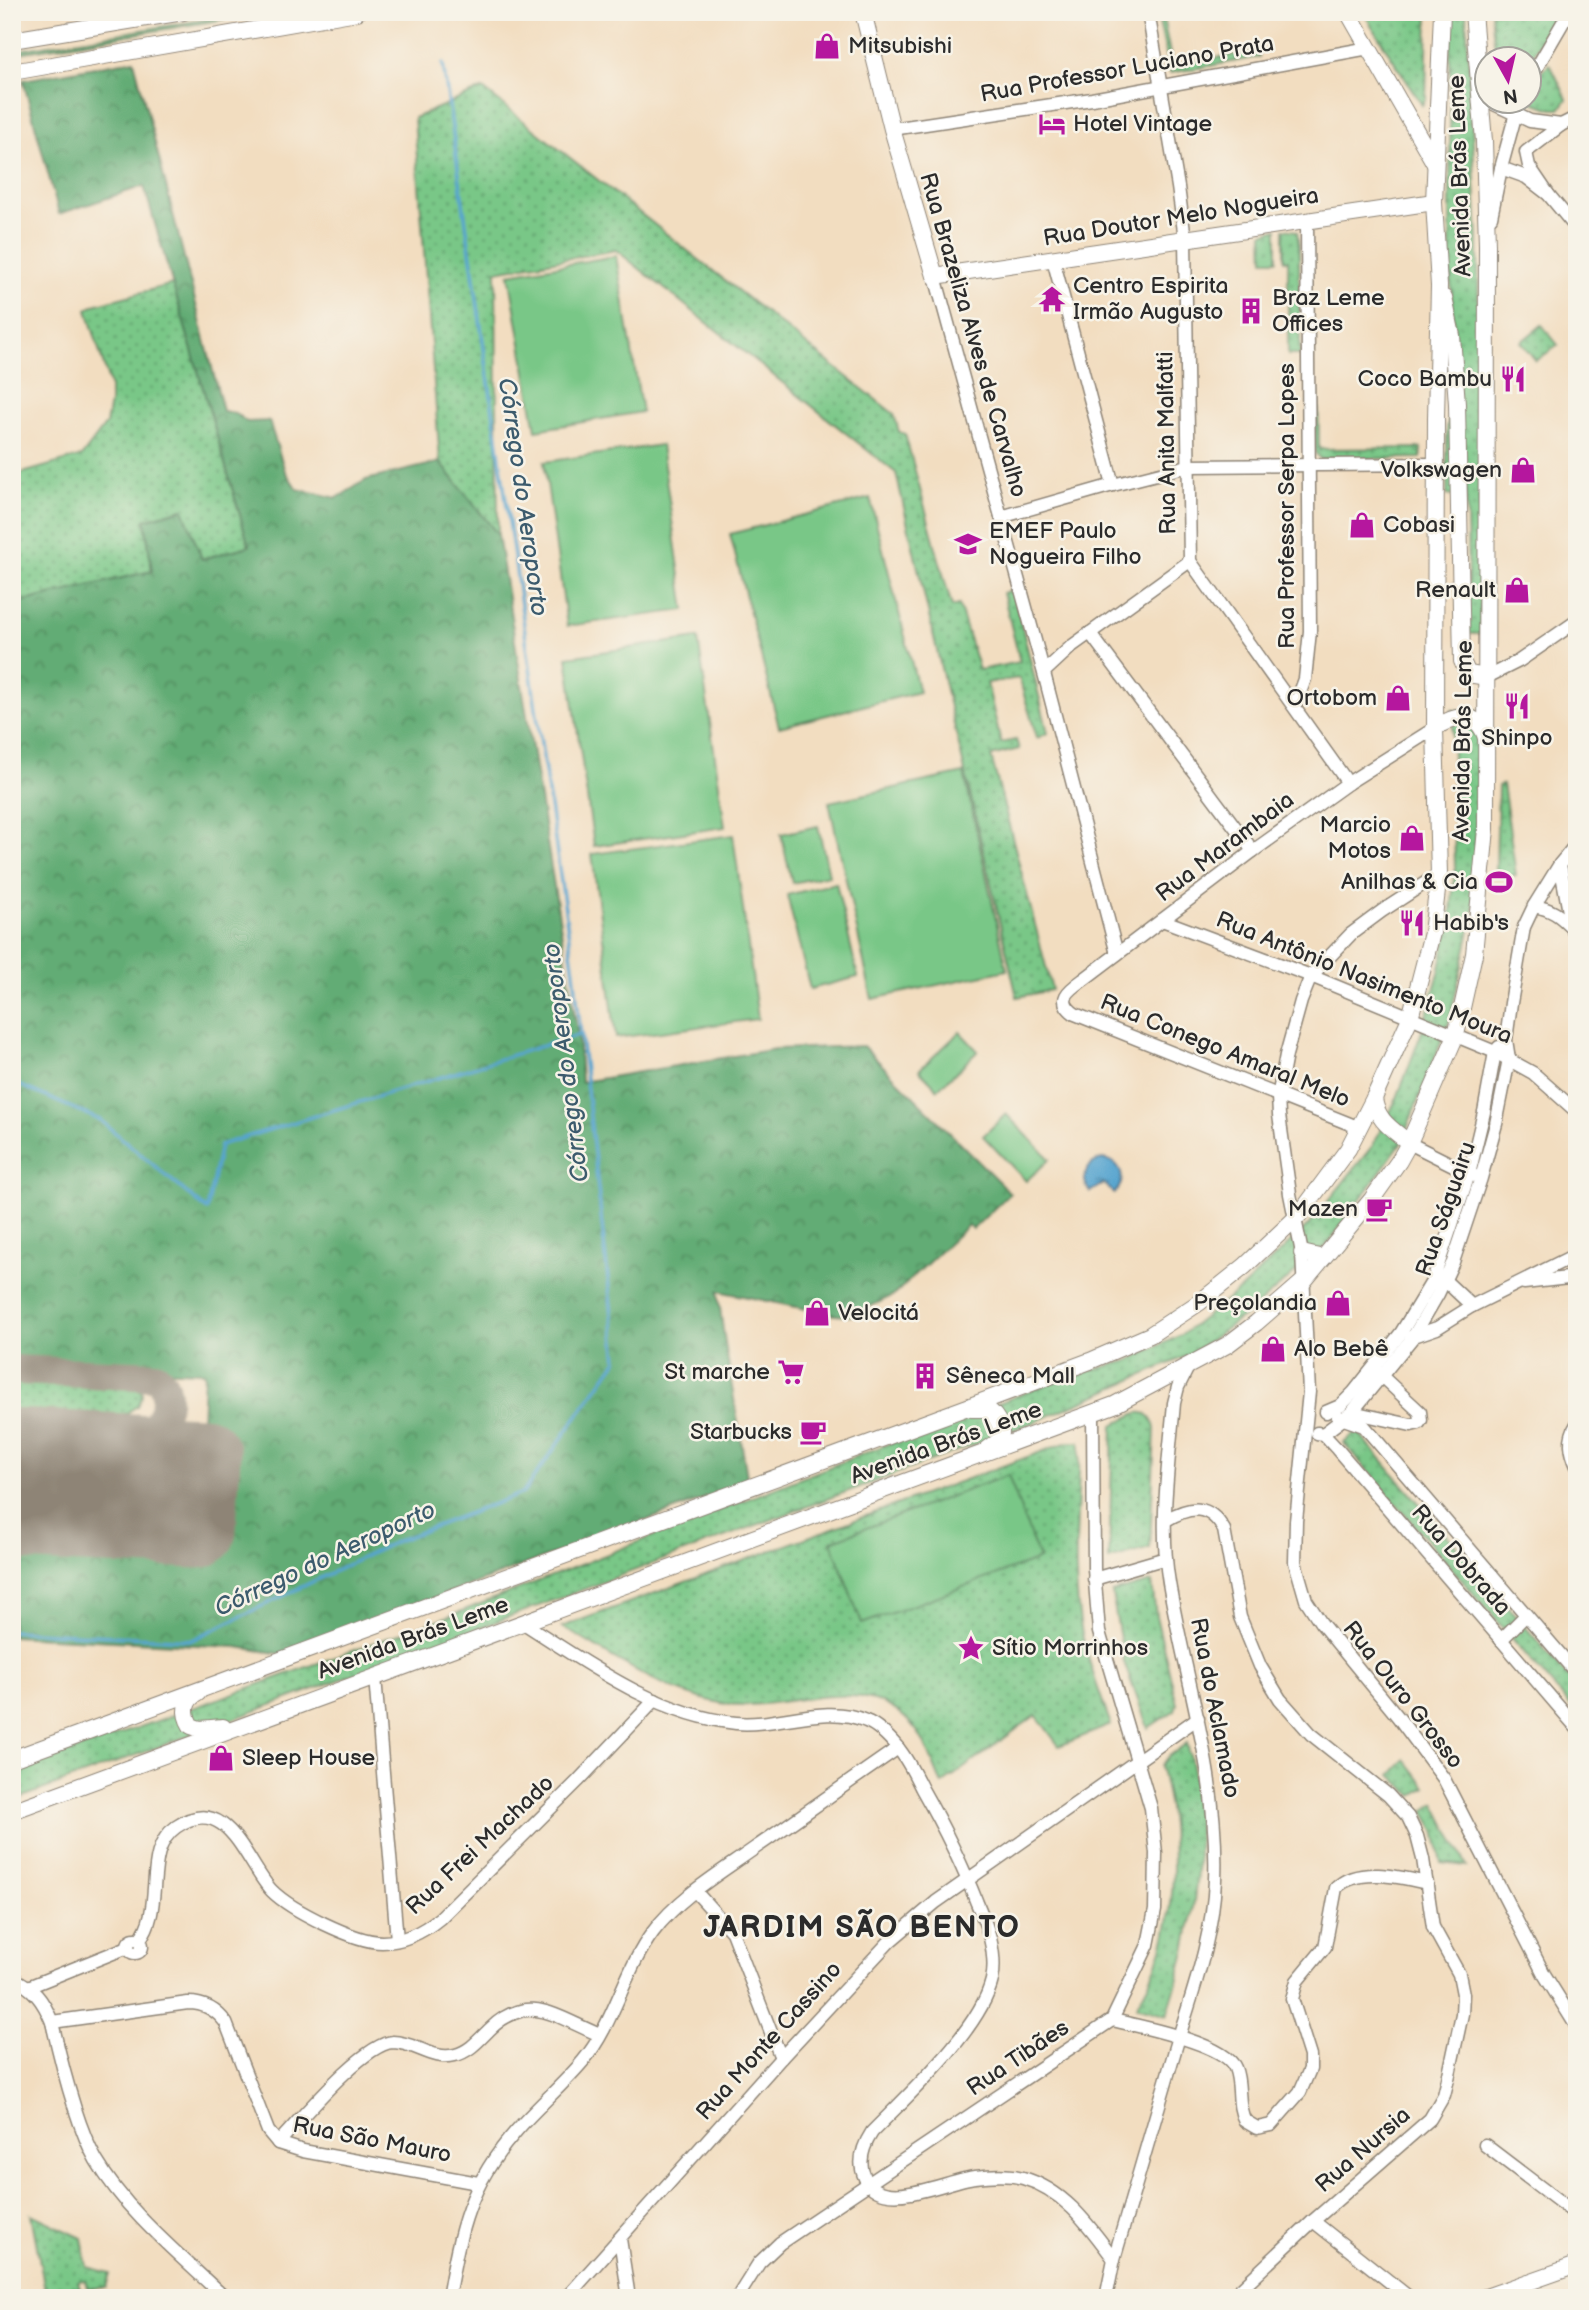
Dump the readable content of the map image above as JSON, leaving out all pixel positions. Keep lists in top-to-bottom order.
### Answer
{
  "streets": {
    "main road": ["Avenida Brás Leme", "Rua Doutor Melo Nogueira", "Rua Brazeliza Alves de Carvalho"],
    "street": [
      "Rua Professor Luciano Prata",
      "Rua Anita Malfatti",
      "Rua Professor Serpa Lopes",
      "Rua Marambaia",
      "Rua Antônio Nasimento Moura",
      "Rua Conego Amaral Melo",
      "Rua Ságuairu",
      "Rua Dobrada",
      "Rua Ouro Grosso",
      "Rua do Aclamado",
      "Rua Frei Machado",
      "Rua Monte Cassino",
      "Rua Tibães",
      "Rua São Mauro",
      "Rua Nursia"
    ]
  },
  "crossings": [
    ["Rua Professor Luciano Prata", "Rua Brazeliza Alves de Carvalho"],
    ["Rua Professor Luciano Prata", "Rua Anita Malfatti"],
    ["Avenida Brás Leme", "Rua Doutor Melo Nogueira"],
    ["Avenida Brás Leme", "Rua Marambaia"],
    ["Avenida Brás Leme", "Rua Antônio Nasimento Moura"],
    ["Avenida Brás Leme", "Rua Conego Amaral Melo"],
    ["Avenida Brás Leme", "Rua Ouro Grosso"],
    ["Avenida Brás Leme", "Rua do Aclamado"],
    ["Rua Doutor Melo Nogueira", "Rua Brazeliza Alves de Carvalho"],
    ["Rua Doutor Melo Nogueira", "Rua Anita Malfatti"],
    ["Rua Doutor Melo Nogueira", "Rua Professor Serpa Lopes"],
    ["Rua Brazeliza Alves de Carvalho", "Rua Marambaia"],
    ["Rua Anita Malfatti", "Rua Professor Serpa Lopes"],
    ["Rua Anita Malfatti", "Rua Marambaia"],
    ["Rua Marambaia", "Rua Antônio Nasimento Moura"],
    ["Rua Marambaia", "Rua Conego Amaral Melo"],
    ["Rua Antônio Nasimento Moura", "Rua Ságuairu"],
    ["Rua Antônio Nasimento Moura", "Rua Ouro Grosso"],
    ["Rua Conego Amaral Melo", "Rua Ouro Grosso"],
    ["Rua Ságuairu", "Rua Dobrada"],
    ["Rua Dobrada", "Rua Ouro Grosso"],
    ["Rua do Aclamado", "Rua Monte Cassino"],
    ["Rua do Aclamado", "Rua Nursia"]
  ],
  "districts": ["JARDIM SÃO BENTO"],
  "water": ["Córrego do Aeroporto"],
  "places": {
    "shop": [
      "Mitsubishi",
      "Volkswagen",
      "Cobasi",
      "Renault",
      "Ortobom",
      "Marcio Motos",
      "Preçolandia",
      "Velocitá",
      "Alo Bebê",
      "Sleep House"
    ],
    "hotel": ["Hotel Vintage"],
    "temple": ["Centro Espirita Irmão Augusto"],
    "building": ["Braz Leme Offices", "Sêneca Mall"],
    "restaurant": ["Coco Bambu", "Shinpo", "Habib's"],
    "school or university": ["EMEF Paulo Nogueira Filho"],
    "sports": ["Anilhas & Cia"],
    "cafe": ["Mazen", "Starbucks"],
    "supermarket": ["St marche"],
    "place": ["Sítio Morrinhos"]
  },
  "north": "bottom"
}
